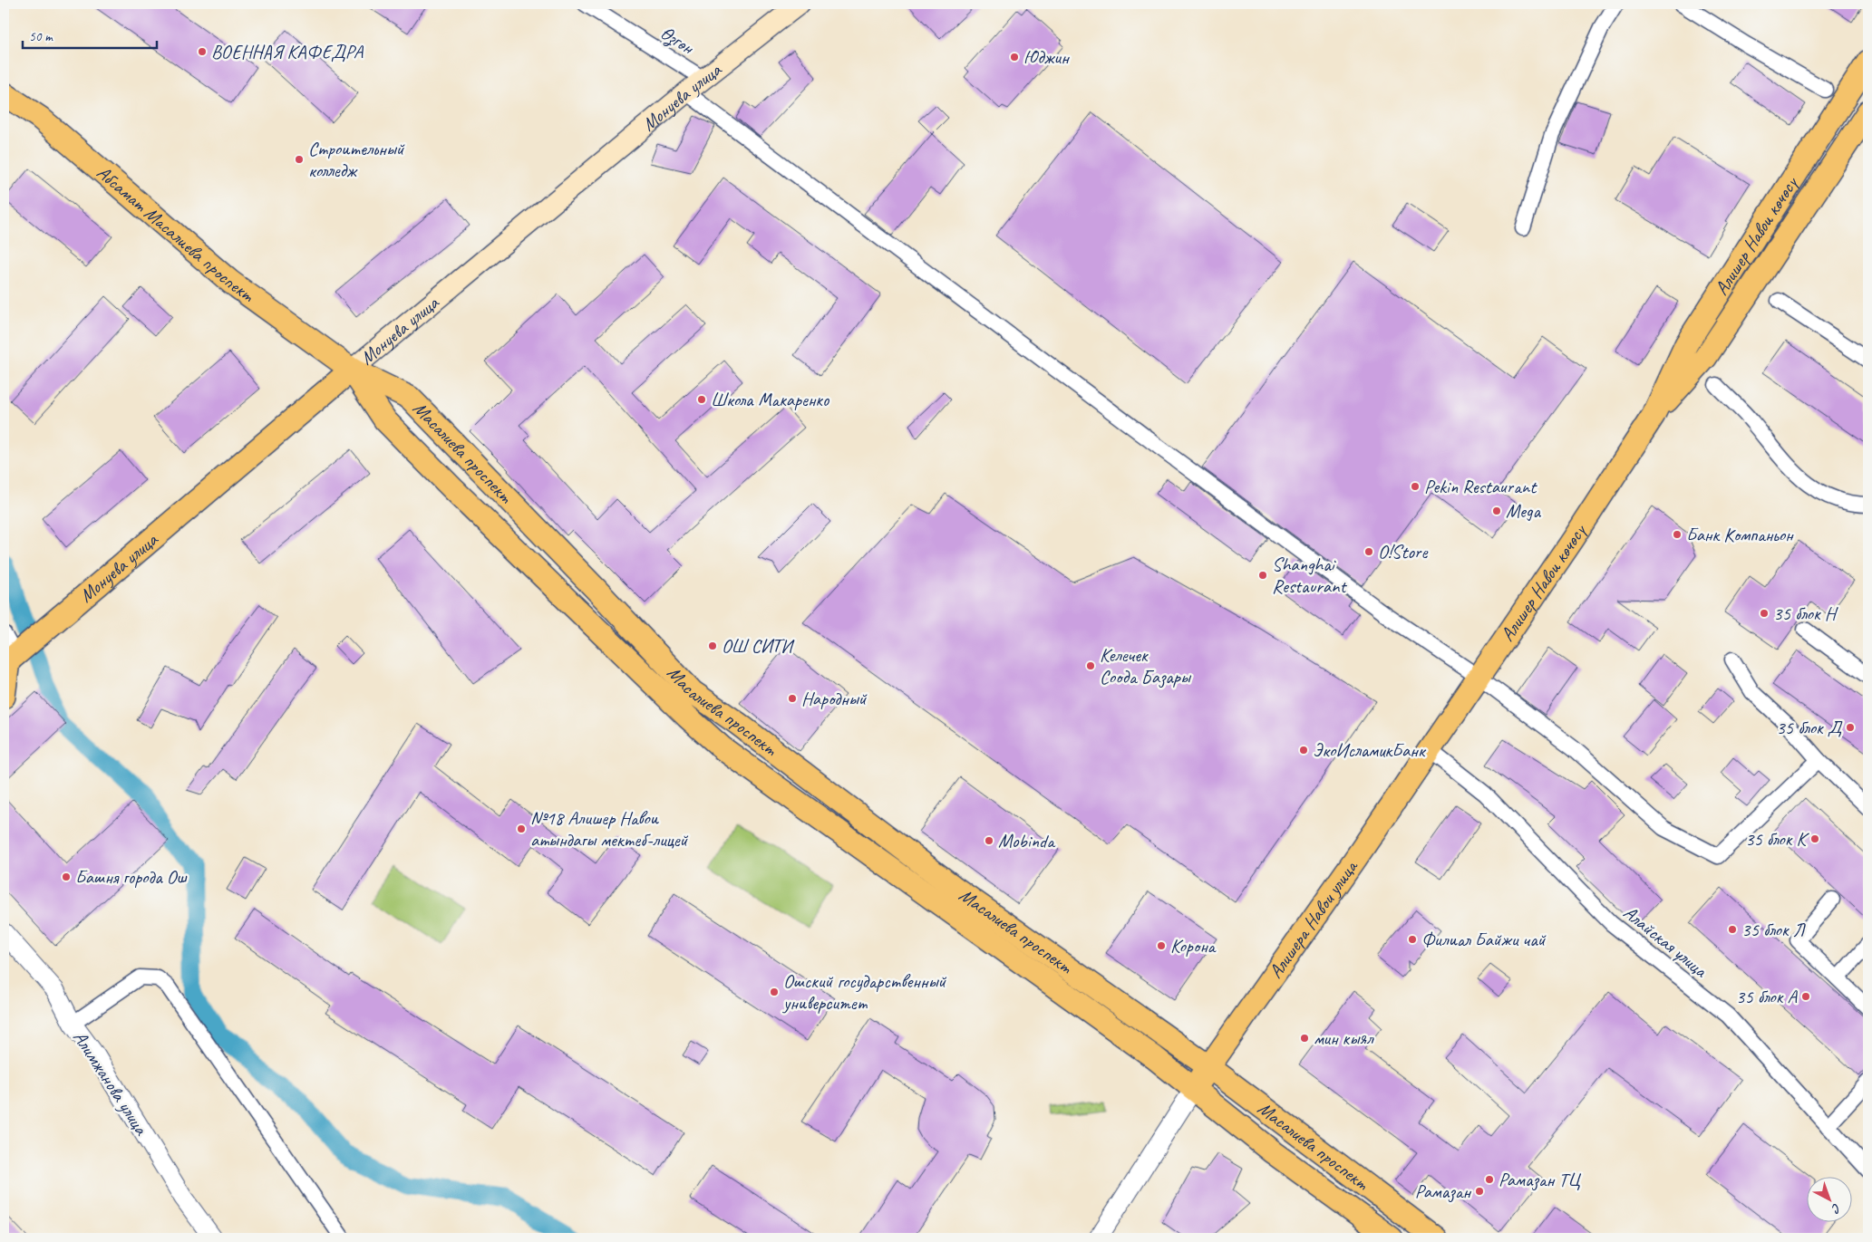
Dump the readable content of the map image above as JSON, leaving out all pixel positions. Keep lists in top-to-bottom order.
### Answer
{
  "streets": {
    "main road": [
      "Монуева улица",
      "Абсамат Масалиева проспект",
      "Алишер Навои көчөсү",
      "Масалиева проспект",
      "Алишера Навои улица"
    ],
    "street": ["Өзгөн", "Алайская улица", "Алимжанова улица"]
  },
  "crossings": [
    ["Өзгөн", "Монуева улица"],
    ["Монуева улица", "Абсамат Масалиева проспект"],
    ["Монуева улица", "Масалиева проспект"],
    ["Абсамат Масалиева проспект", "Масалиева проспект"],
    ["Алишер Навои көчөсү", "Алишера Навои улица"],
    ["Алишер Навои көчөсү", "Алайская улица"],
    ["Масалиева проспект", "Алишера Навои улица"],
    ["Алишера Навои улица", "Алайская улица"]
  ],
  "places": [
    "ВОЕННАЯ КАФЕДРА",
    "Юджин",
    "Строительный колледж",
    "Школа Макаренко",
    "Pekin Restaurant",
    "Mega",
    "Банк Компаньон",
    "O!Store",
    "Shanghai Restaurant",
    "35 блок Н",
    "ОШ СИТИ",
    "Келечек Соода Базары",
    "Народный",
    "35 блок Д",
    "ЭкоИсламикБанк",
    "№18 Алишер Навои атындагы мектеб-лицей",
    "35 блок К",
    "Mobinda",
    "Башня города Ош",
    "35 блок Л",
    "Филиал Байжи чай",
    "Корона",
    "Ошский государственный университет",
    "35 блок А",
    "мин кыял",
    "Рамазан ТЦ",
    "Рамазан"
  ],
  "scale_bar": "50 m",
  "north": "bottom right"
}
